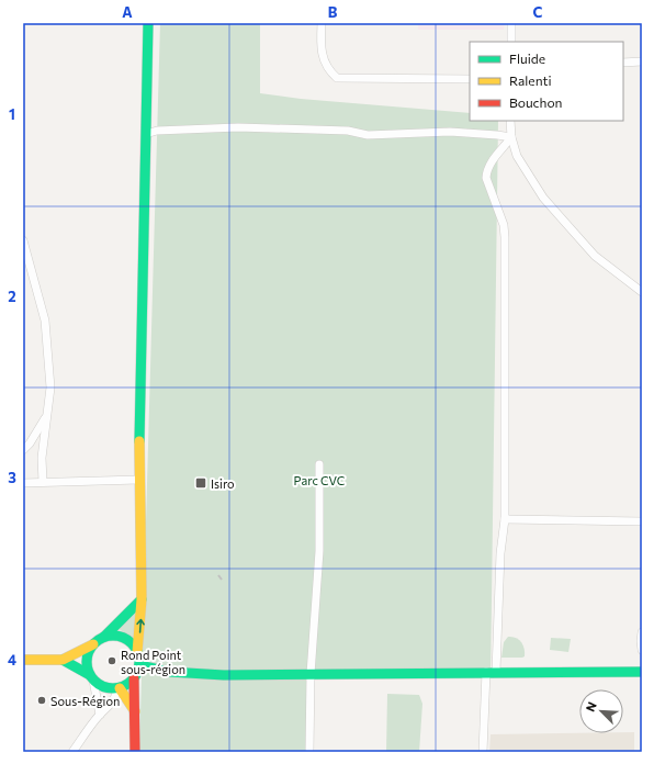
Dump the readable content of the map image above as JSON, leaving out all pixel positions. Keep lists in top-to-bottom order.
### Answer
{
  "parks": ["Parc CVC"],
  "places": {
    "transit": ["Isiro"],
    "other": ["Rond Point sous-région", "Sous-Région"]
  },
  "legend": ["Fluide", "Ralenti", "Bouchon"],
  "north": "top left",
  "grid": {
    "columns": ["A", "B", "C"],
    "rows": [
      "1",
      "2",
      "3",
      "4"
    ]
  }
}
